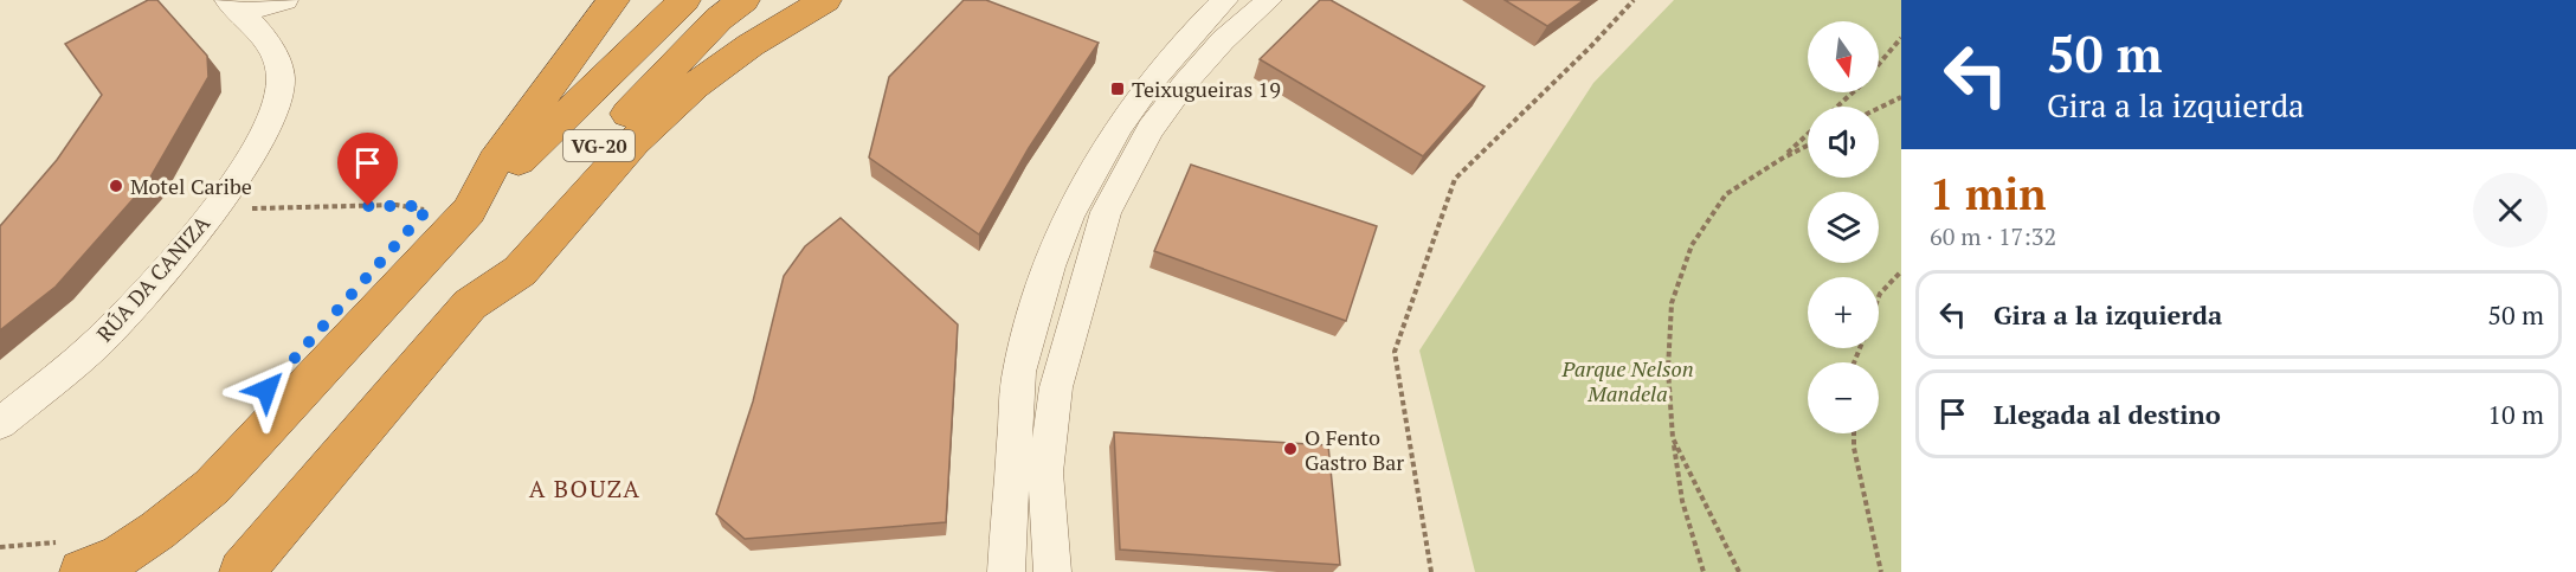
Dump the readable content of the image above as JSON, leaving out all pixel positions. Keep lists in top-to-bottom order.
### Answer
{
  "streets": {
    "highway": ["VG-20"],
    "street": ["RÚA DA CANIZA"]
  },
  "districts": ["A BOUZA"],
  "parks": ["Parque Nelson Mandela"],
  "places": {
    "transit": ["Teixugueiras 19"],
    "other": ["Motel Caribe", "O Fento Gastro Bar"]
  },
  "north": "bottom",
  "page": {
    "turn": ["50 m", "Gira a la izquierda"],
    "map_buttons": ["+", "−"],
    "heading": ["1 min", "60 m · 17:32"],
    "list": [
      {
        "name": "Gira a la izquierda",
        "value": "50 m"
      },
      {
        "name": "Llegada al destino",
        "value": "10 m"
      }
    ]
  }
}
